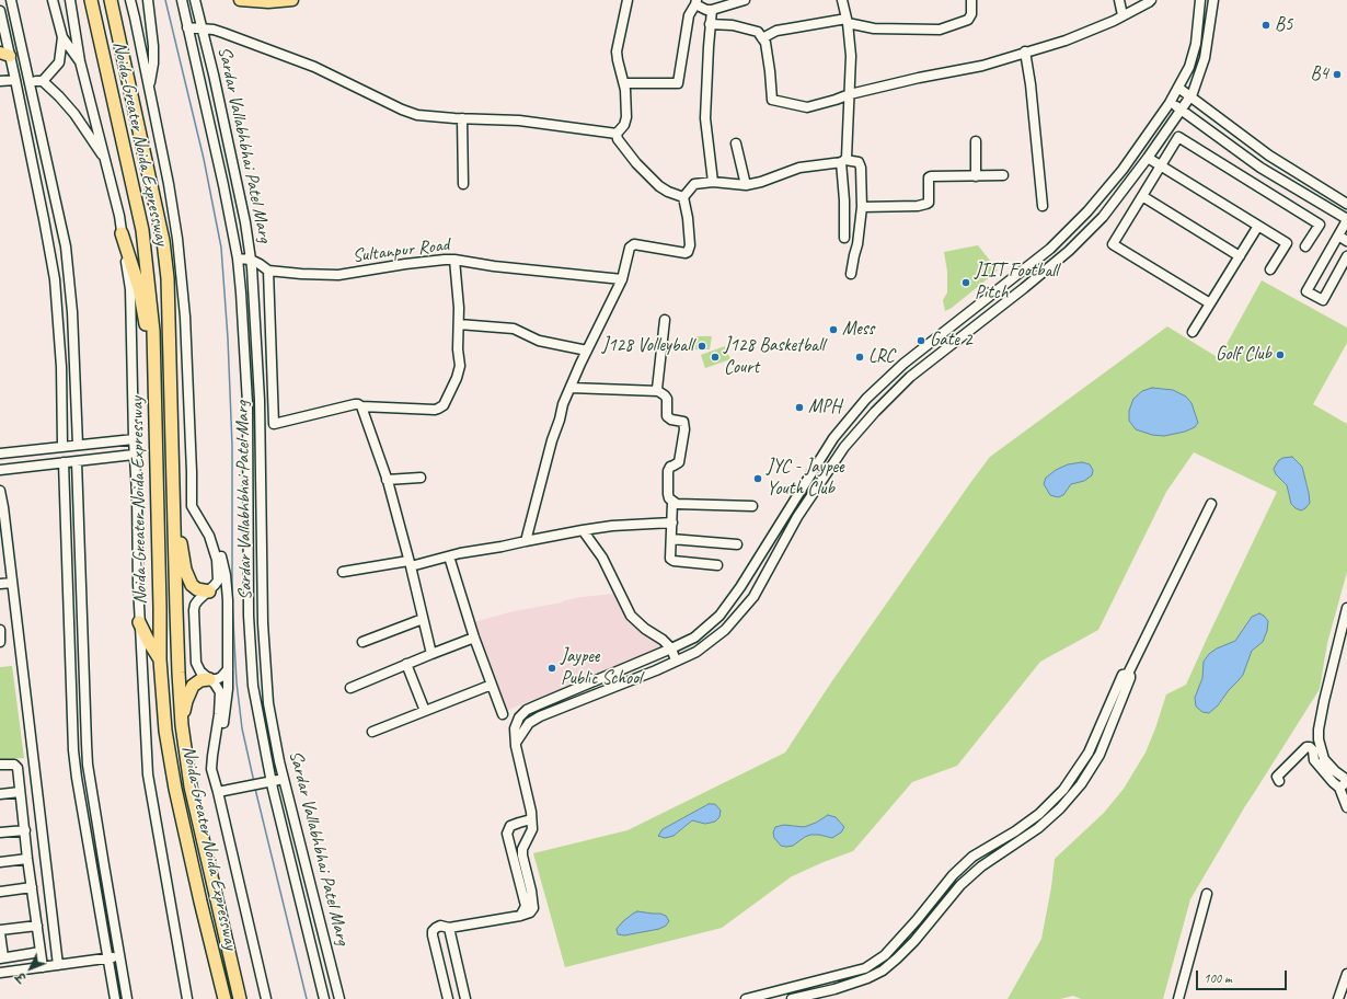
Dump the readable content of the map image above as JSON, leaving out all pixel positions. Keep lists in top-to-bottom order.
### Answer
{
  "streets": {
    "highway": ["Noida-Greater Noida Expressway"],
    "street": ["Sardar Vallabhbhai Patel Marg", "Sultanpur Road"]
  },
  "crossings": [
    ["Sardar Vallabhbhai Patel Marg", "Sultanpur Road"]
  ],
  "places": [
    "B5",
    "B4",
    "JIIT Football Pitch",
    "Mess",
    "Gate 2",
    "J128 Volleyball",
    "Golf Club",
    "J128 Basketball Court",
    "LRC",
    "MPH",
    "JYC - Jaypee Youth Club",
    "Jaypee Public School"
  ],
  "scale_bar": "100 m",
  "north": "bottom left"
}
